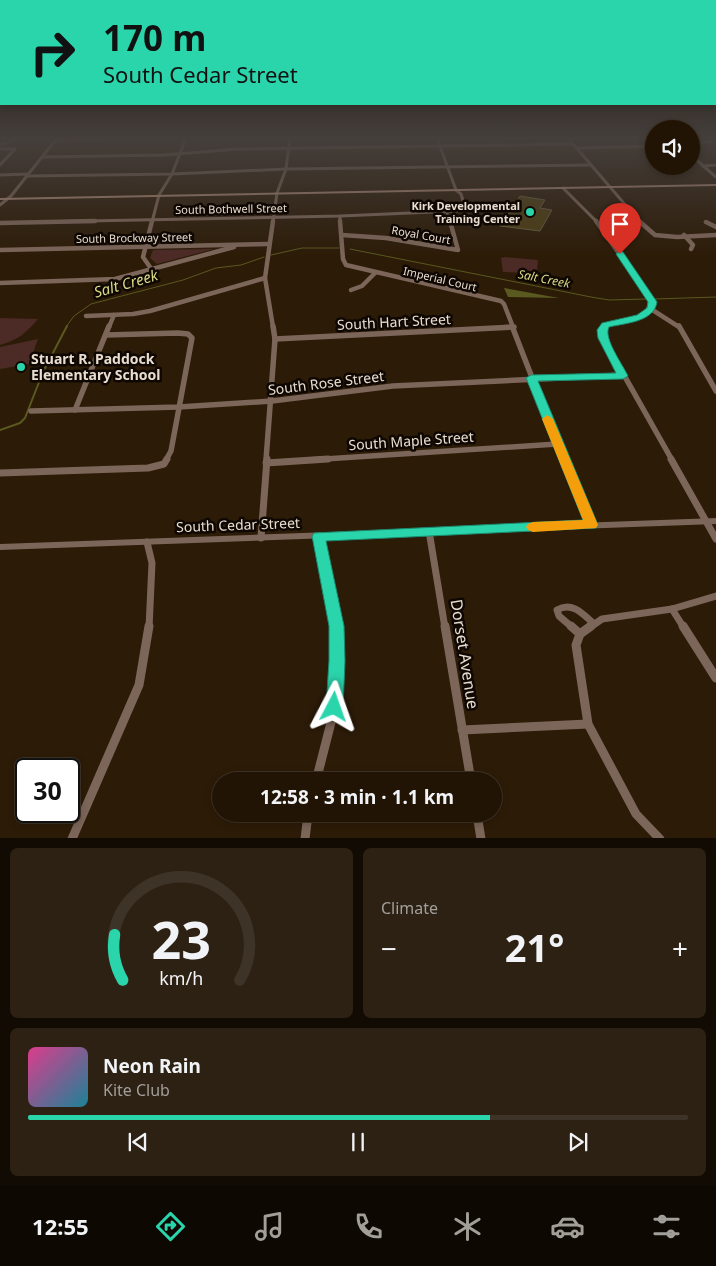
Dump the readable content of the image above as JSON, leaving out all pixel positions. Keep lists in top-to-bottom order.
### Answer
{
  "streets": {
    "street": [
      "South Bothwell Street",
      "Royal Court",
      "South Brockway Street",
      "Imperial Court",
      "South Hart Street",
      "South Rose Street",
      "South Maple Street",
      "South Cedar Street",
      "Dorset Avenue"
    ]
  },
  "crossings": [
    ["South Bothwell Street", "Royal Court"],
    ["South Bothwell Street", "Imperial Court"],
    ["Royal Court", "Imperial Court"],
    ["Imperial Court", "South Hart Street"],
    ["South Cedar Street", "Dorset Avenue"]
  ],
  "water": ["Salt Creek"],
  "places": ["Kirk Developmental Training Center", "Stuart R. Paddock Elementary School"],
  "page": {
    "turn": ["170 m", "South Cedar Street"],
    "limit": "30",
    "trip": "12:58 · 3 min · 1.1 km",
    "tile": "Climate",
    "heat": ["−", "21°", "+"],
    "song": ["Neon Rain", "Kite Club"],
    "tabs": "12:55",
    "gauge": ["23", "km/h"]
  }
}
